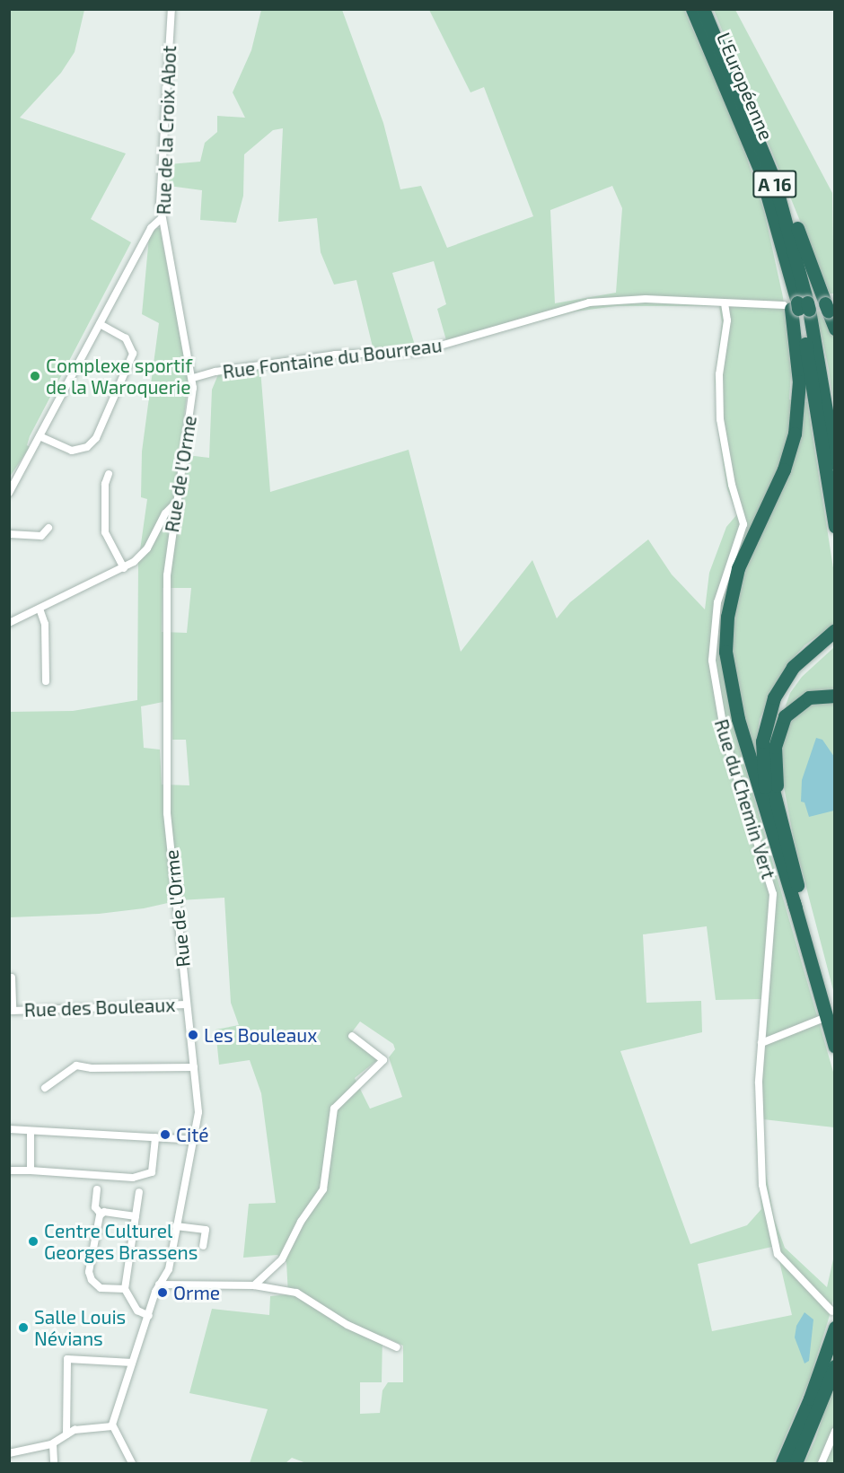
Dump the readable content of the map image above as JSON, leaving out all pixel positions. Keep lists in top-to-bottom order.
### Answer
{
  "streets": {
    "highway": ["L'Européenne", "A 16"],
    "street": [
      "Rue de la Croix Abot",
      "Rue Fontaine du Bourreau",
      "Rue de l'Orme",
      "Rue du Chemin Vert",
      "Rue des Bouleaux"
    ]
  },
  "crossings": [
    ["L'Européenne", "Rue Fontaine du Bourreau"],
    ["Rue de la Croix Abot", "Rue Fontaine du Bourreau"],
    ["Rue de la Croix Abot", "Rue de l'Orme"],
    ["Rue Fontaine du Bourreau", "Rue de l'Orme"],
    ["Rue Fontaine du Bourreau", "Rue du Chemin Vert"],
    ["Rue de l'Orme", "Rue des Bouleaux"]
  ],
  "places": [
    "Complexe sportif de la Waroquerie",
    "Les Bouleaux",
    "Cité",
    "Centre Culturel Georges Brassens",
    "Orme",
    "Salle Louis Névians"
  ]
}
